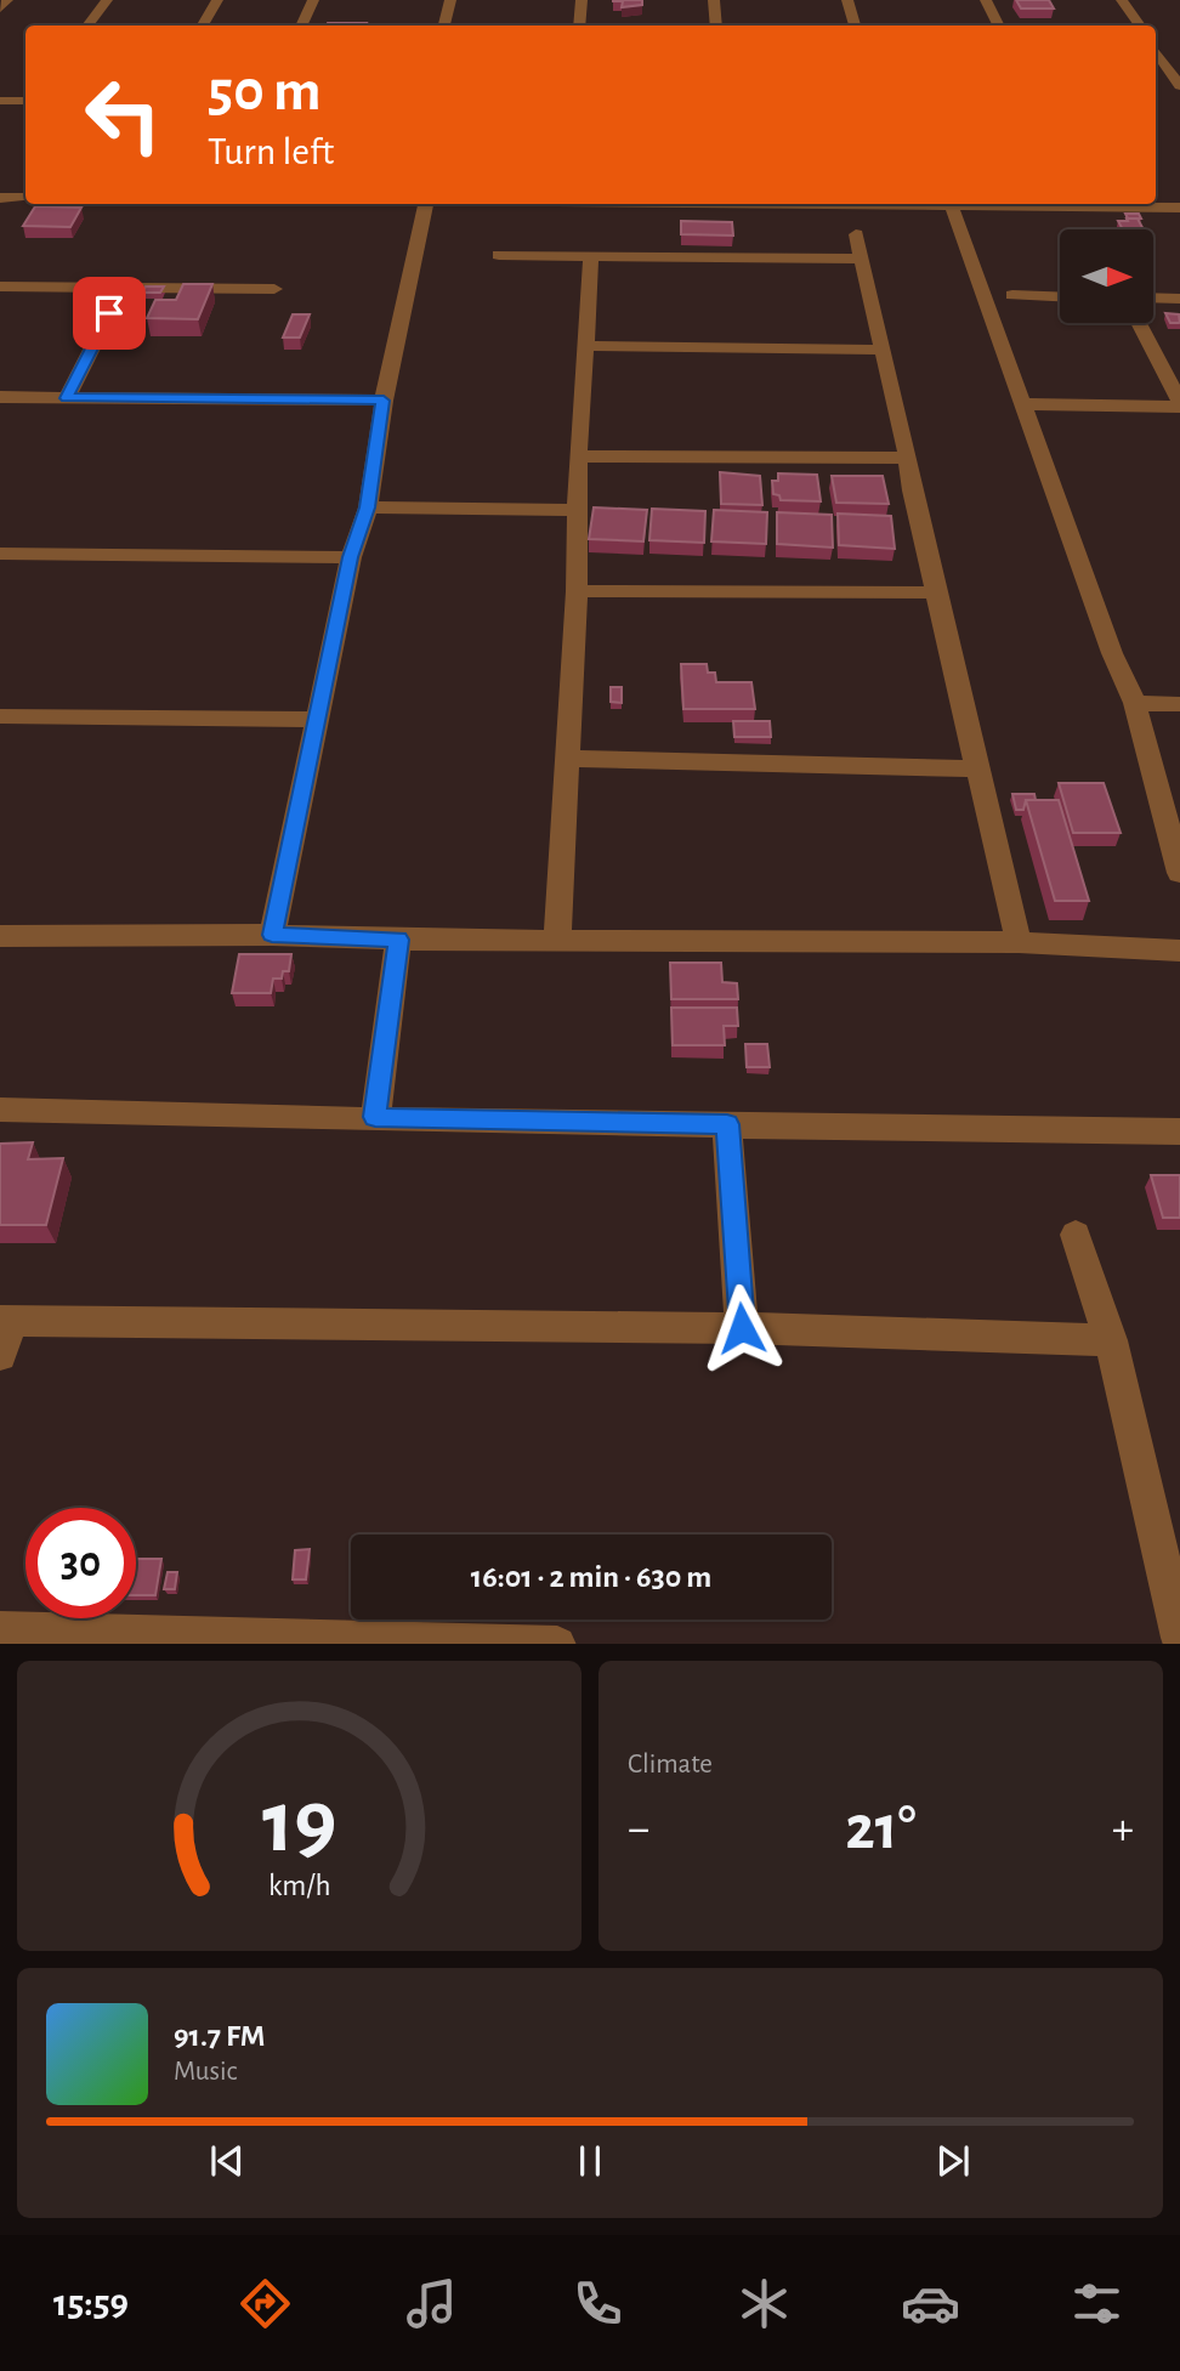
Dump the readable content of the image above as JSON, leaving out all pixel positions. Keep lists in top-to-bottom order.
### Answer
{
  "north": "right",
  "page": {
    "turn": ["50 m", "Turn left"],
    "limit": "30",
    "trip": "16:01 · 2 min · 630 m",
    "tile": "Climate",
    "heat": ["−", "21°", "+"],
    "song": ["91.7 FM", "Music"],
    "tabs": "15:59",
    "gauge": ["19", "km/h"]
  }
}
